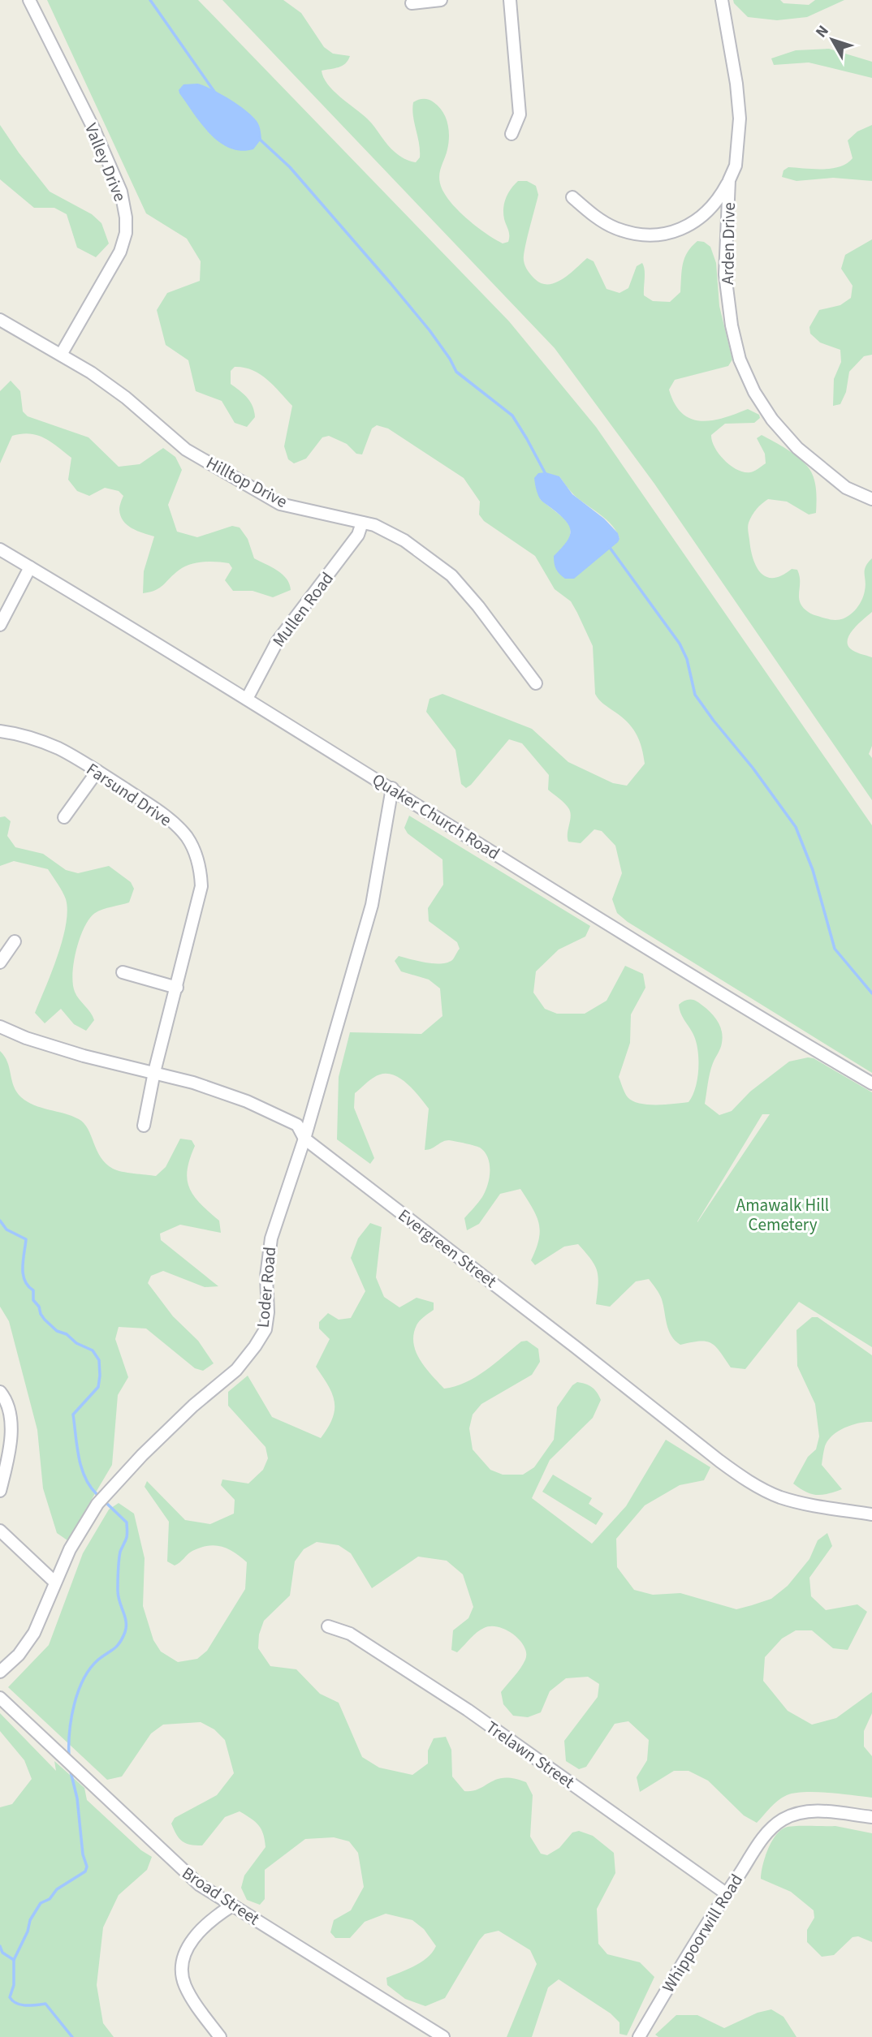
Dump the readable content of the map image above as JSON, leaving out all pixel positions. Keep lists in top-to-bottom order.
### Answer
{
  "streets": {
    "street": [
      "Valley Drive",
      "Arden Drive",
      "Hilltop Drive",
      "Mullen Road",
      "Farsund Drive",
      "Quaker Church Road",
      "Evergreen Street",
      "Loder Road",
      "Trelawn Street",
      "Broad Street",
      "Whippoorwill Road"
    ]
  },
  "crossings": [
    ["Valley Drive", "Hilltop Drive"],
    ["Hilltop Drive", "Mullen Road"],
    ["Mullen Road", "Quaker Church Road"],
    ["Farsund Drive", "Evergreen Street"],
    ["Quaker Church Road", "Loder Road"],
    ["Evergreen Street", "Loder Road"],
    ["Trelawn Street", "Whippoorwill Road"]
  ],
  "parks": ["Amawalk Hill Cemetery"],
  "north": "top left"
}
